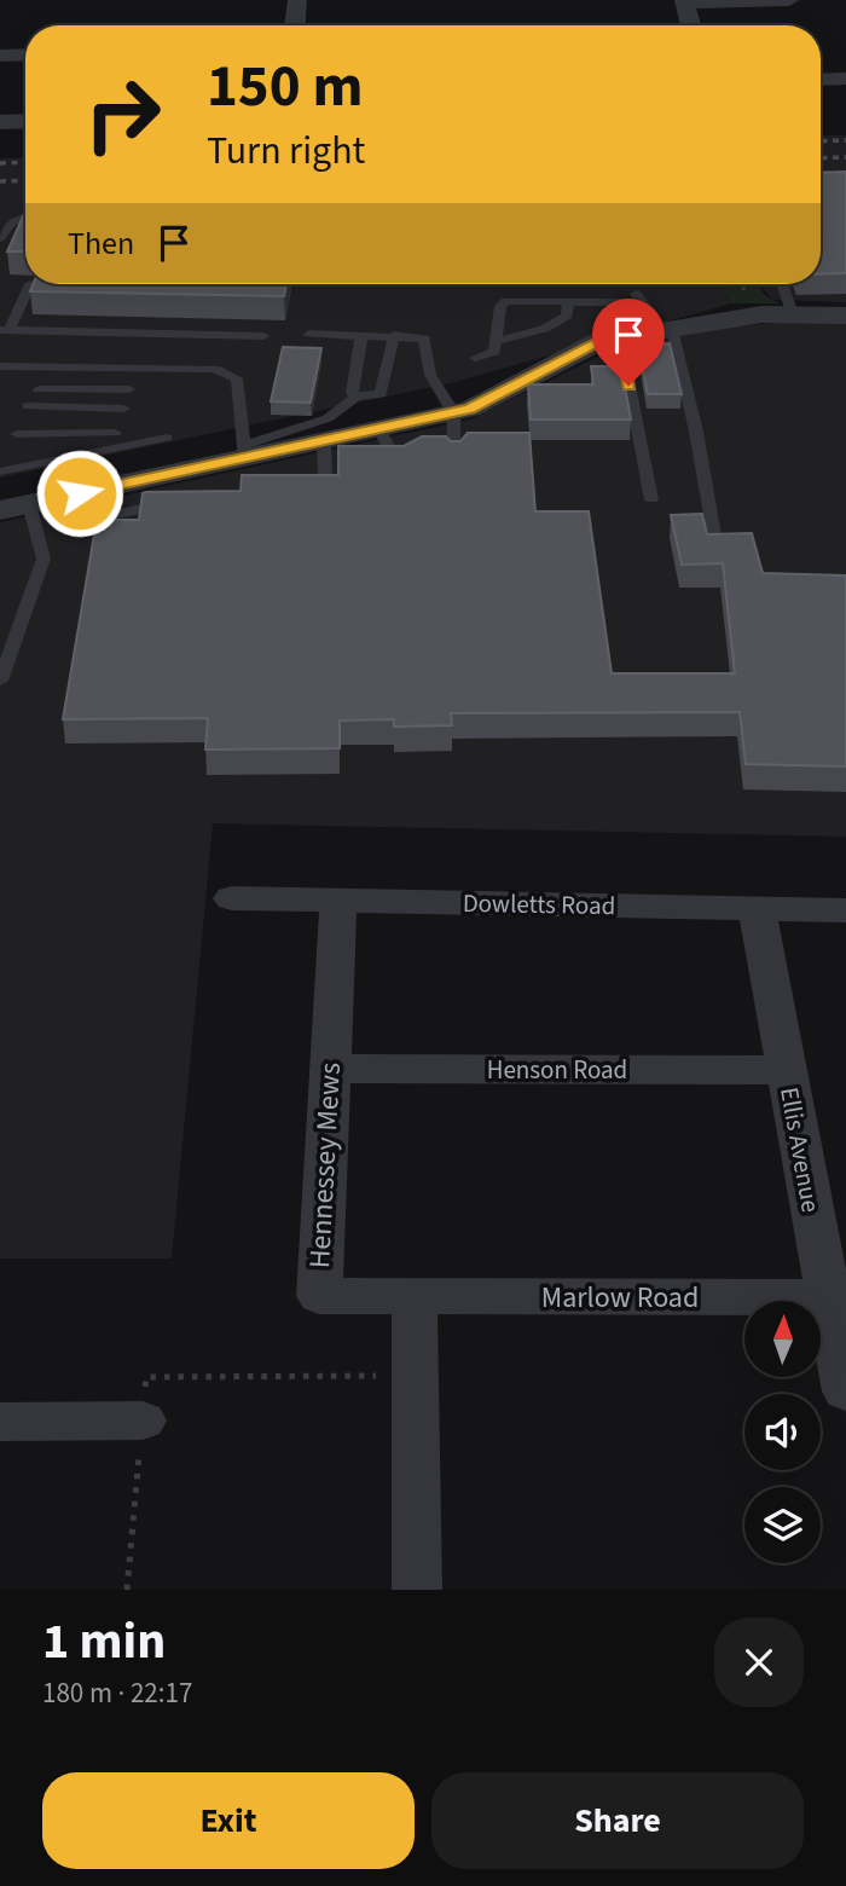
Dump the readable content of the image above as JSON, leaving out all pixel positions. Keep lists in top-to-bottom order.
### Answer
{
  "streets": {
    "street": [
      "Dowletts Road",
      "Henson Road",
      "Ellis Avenue",
      "Hennessey Mews",
      "Marlow Road"
    ]
  },
  "crossings": [
    ["Dowletts Road", "Ellis Avenue"],
    ["Dowletts Road", "Hennessey Mews"],
    ["Henson Road", "Ellis Avenue"],
    ["Henson Road", "Hennessey Mews"],
    ["Ellis Avenue", "Marlow Road"],
    ["Hennessey Mews", "Marlow Road"]
  ],
  "north": "top",
  "page": {
    "turn": ["150 m", "Turn right"],
    "then": "Then",
    "heading": ["1 min", "180 m · 22:17"],
    "buttons": ["Exit", "Share"]
  }
}
